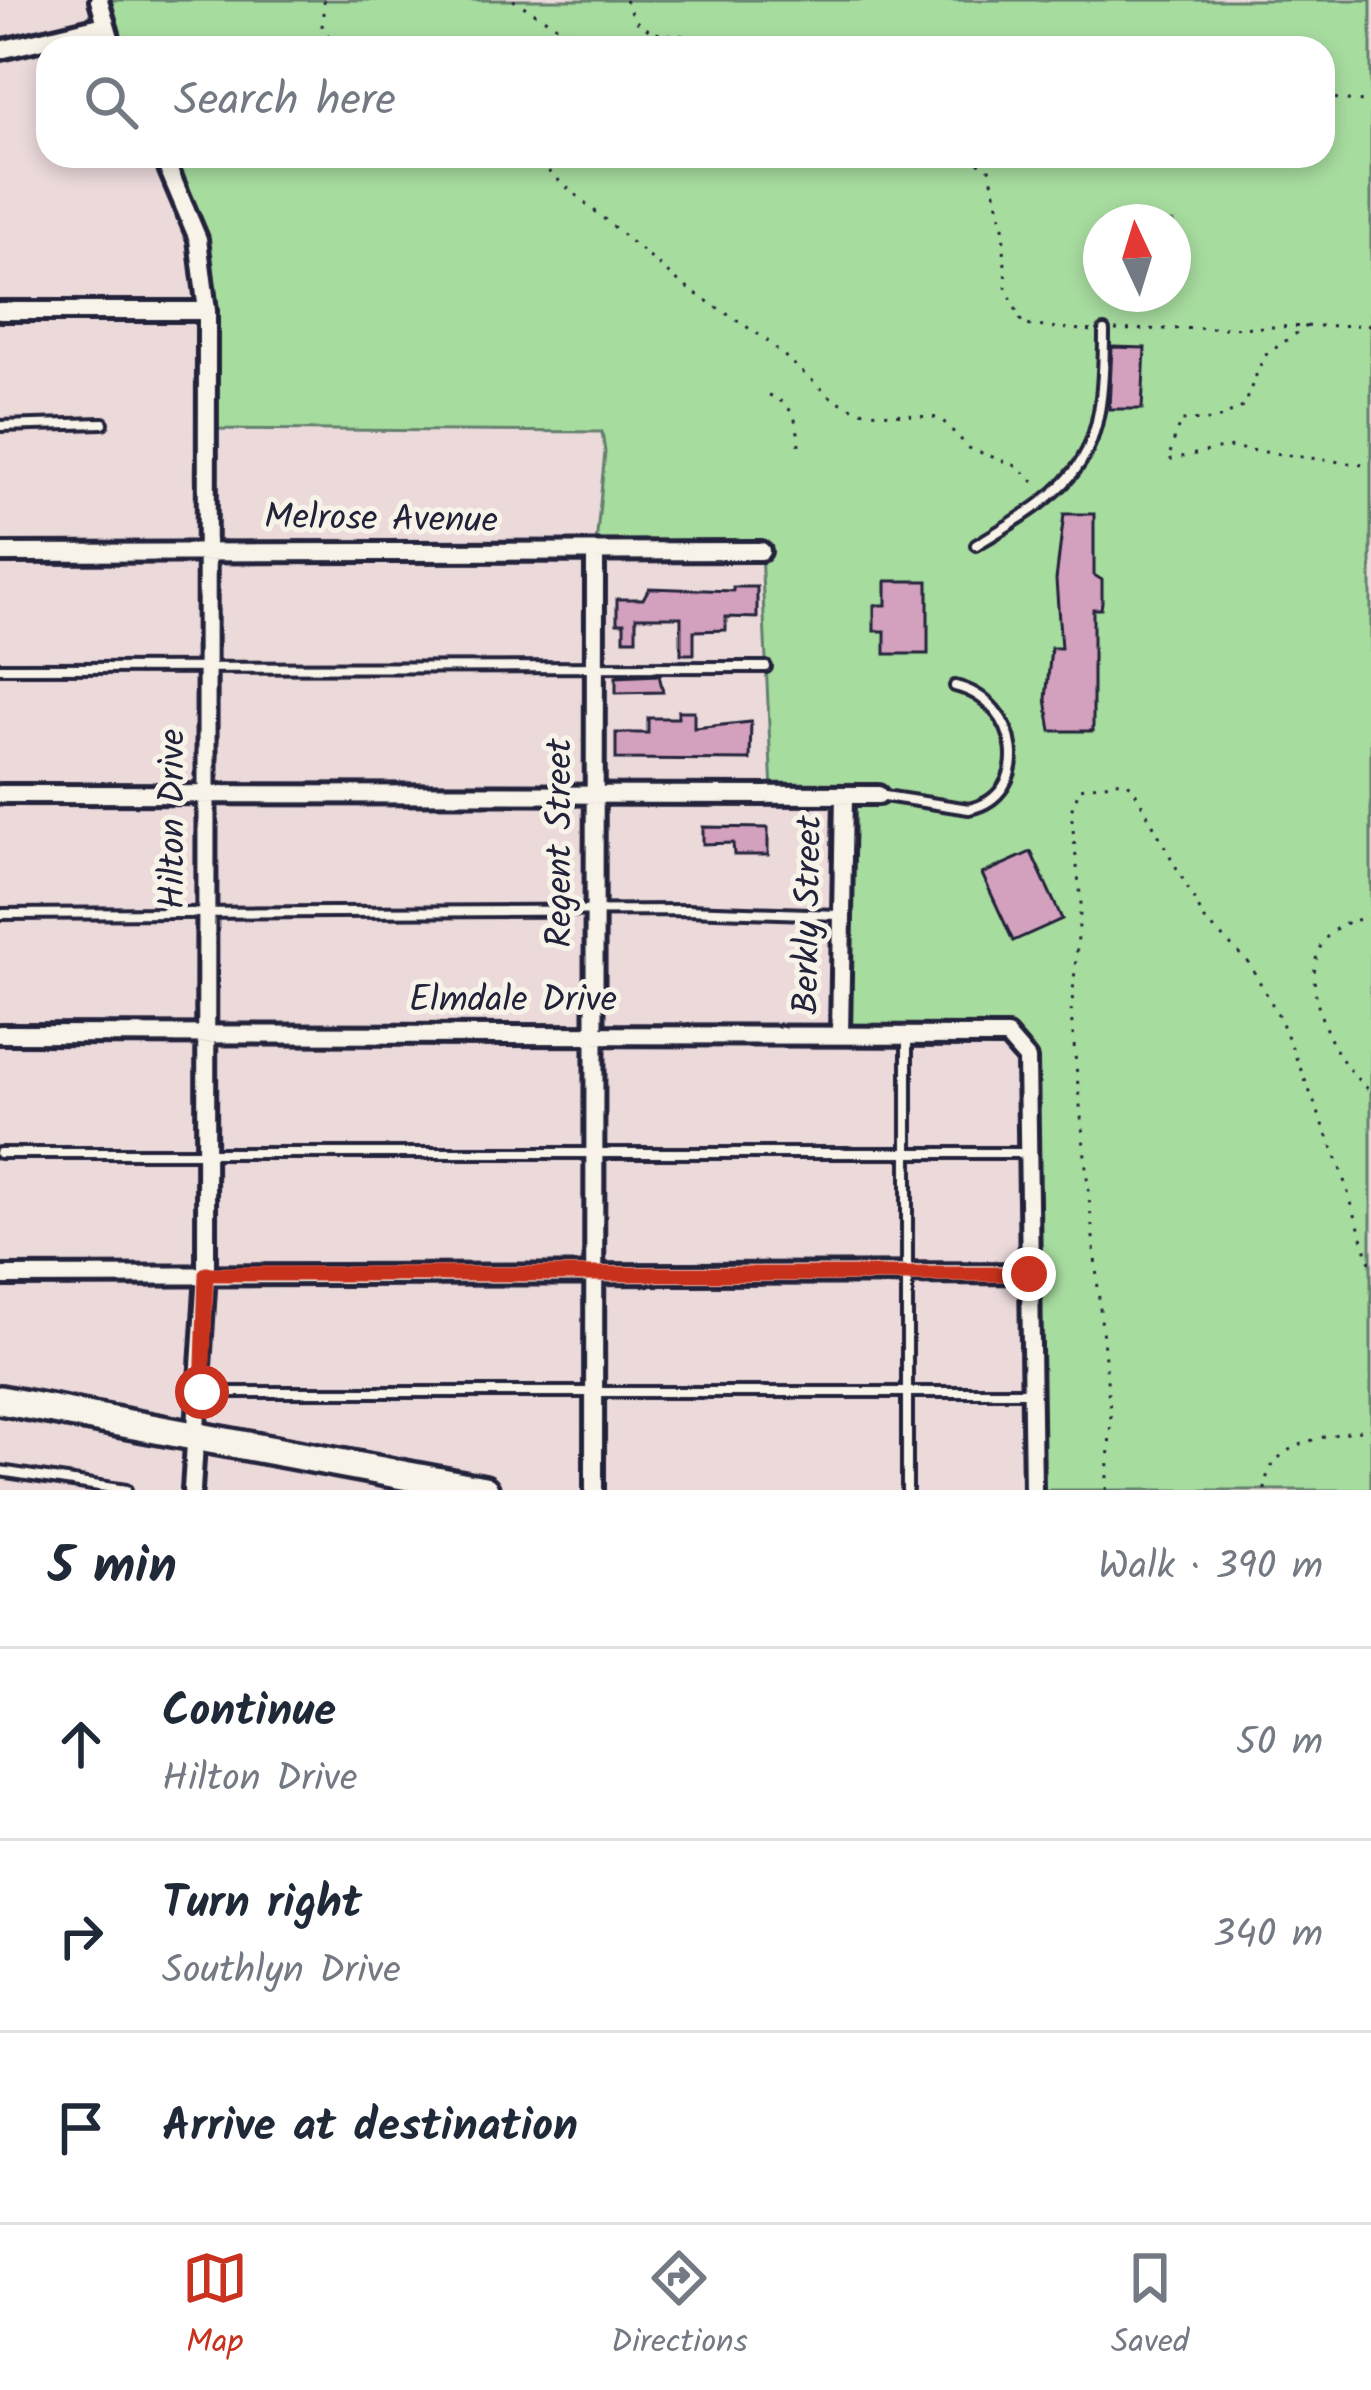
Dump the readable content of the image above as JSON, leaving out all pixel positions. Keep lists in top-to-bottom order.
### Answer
{
  "streets": {
    "street": [
      "Melrose Avenue",
      "Hilton Drive",
      "Regent Street",
      "Berkly Street",
      "Elmdale Drive"
    ]
  },
  "crossings": [
    ["Melrose Avenue", "Hilton Drive"],
    ["Melrose Avenue", "Regent Street"],
    ["Hilton Drive", "Elmdale Drive"],
    ["Regent Street", "Elmdale Drive"],
    ["Berkly Street", "Elmdale Drive"]
  ],
  "north": "top",
  "page": {
    "search": "Search here",
    "heading": ["5 min", "Walk · 390 m"],
    "list": [
      ["Continue", "Hilton Drive", "50 m"],
      ["Turn right", "Southlyn Drive", "340 m"],
      "Arrive at destination"
    ],
    "nav": ["Map", "Directions", "Saved"]
  }
}
